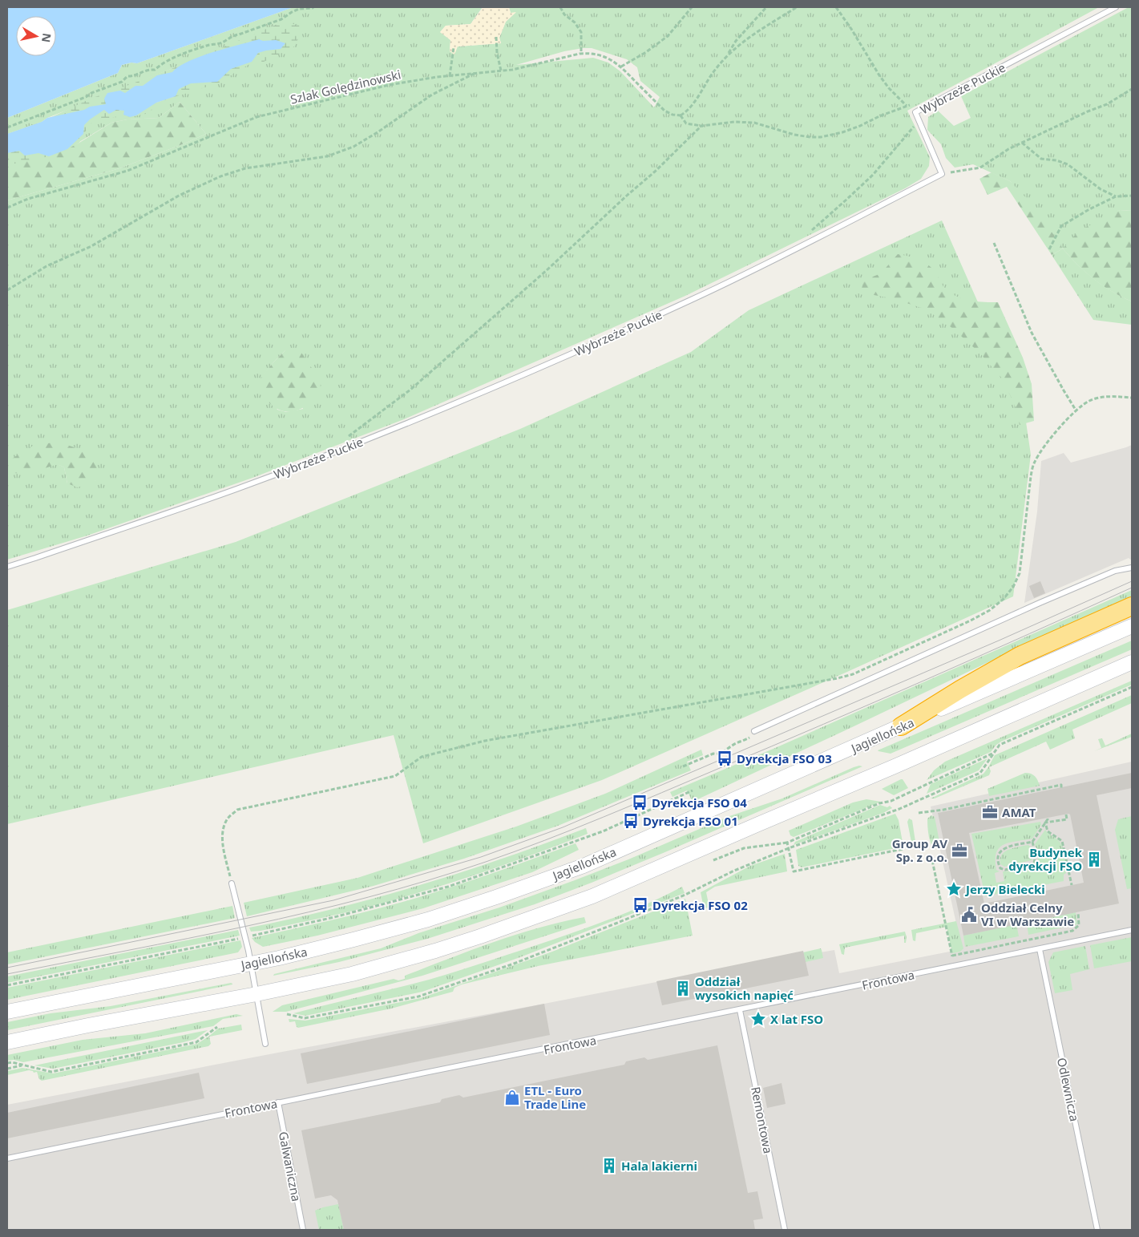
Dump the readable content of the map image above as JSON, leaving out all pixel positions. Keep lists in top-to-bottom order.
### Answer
{
  "streets": {
    "main road": ["Jagiellońska"],
    "lane": [
      "Wybrzeże Puckie",
      "Frontowa",
      "Odlewnicza",
      "Remontowa",
      "Galwaniczna"
    ],
    "path": ["Szlak Golędzinowski"]
  },
  "crossings": [
    ["Frontowa", "Odlewnicza"],
    ["Frontowa", "Remontowa"],
    ["Frontowa", "Galwaniczna"]
  ],
  "places": {
    "bus stop": [
      "Dyrekcja FSO 03",
      "Dyrekcja FSO 04",
      "Dyrekcja FSO 01",
      "Dyrekcja FSO 02"
    ],
    "office": ["AMAT", "Group AV Sp. z o.o."],
    "building": ["Budynek dyrekcji FSO", "Oddział wysokich napięć", "Hala lakierni"],
    "place": ["Jerzy Bielecki", "X lat FSO"],
    "public building": ["Oddział Celny VI w Warszawie"],
    "shop": ["ETL - Euro Trade Line"]
  },
  "north": "right"
}
